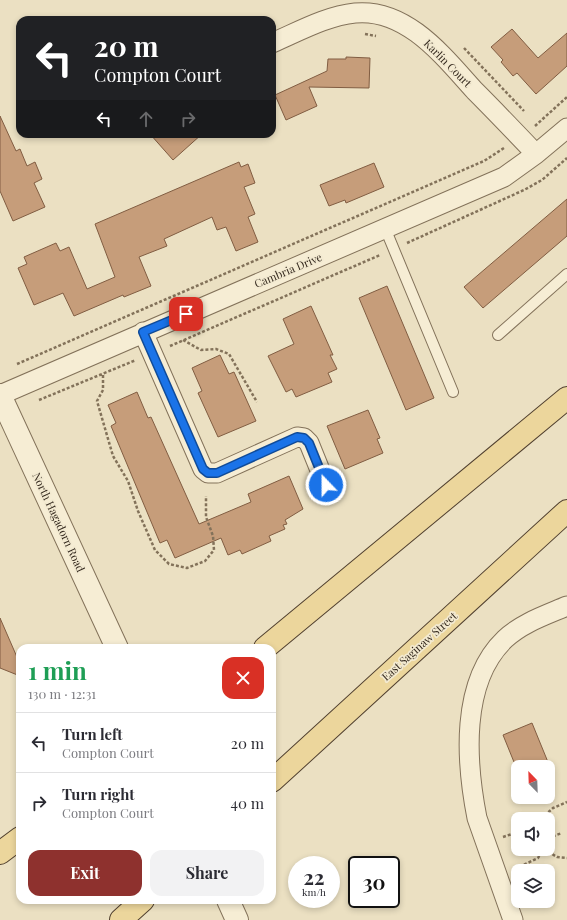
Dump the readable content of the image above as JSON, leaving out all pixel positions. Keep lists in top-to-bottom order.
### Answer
{
  "streets": {
    "main road": ["East Saginaw Street"],
    "street": ["Karlin Court", "Cambria Drive", "North Hagadorn Road"]
  },
  "crossings": [
    ["Karlin Court", "Cambria Drive"],
    ["Cambria Drive", "North Hagadorn Road"]
  ],
  "north": "top left",
  "page": {
    "turn": ["20 m", "Compton Court"],
    "heading": ["1 min", "130 m · 12:31"],
    "list": [
      {
        "name": "Turn left",
        "note": "Compton Court",
        "value": "20 m"
      },
      {
        "name": "Turn right",
        "note": "Compton Court",
        "value": "40 m"
      }
    ],
    "buttons": ["Exit", "Share"],
    "speed": "22 km/h",
    "limit": "30"
  }
}
